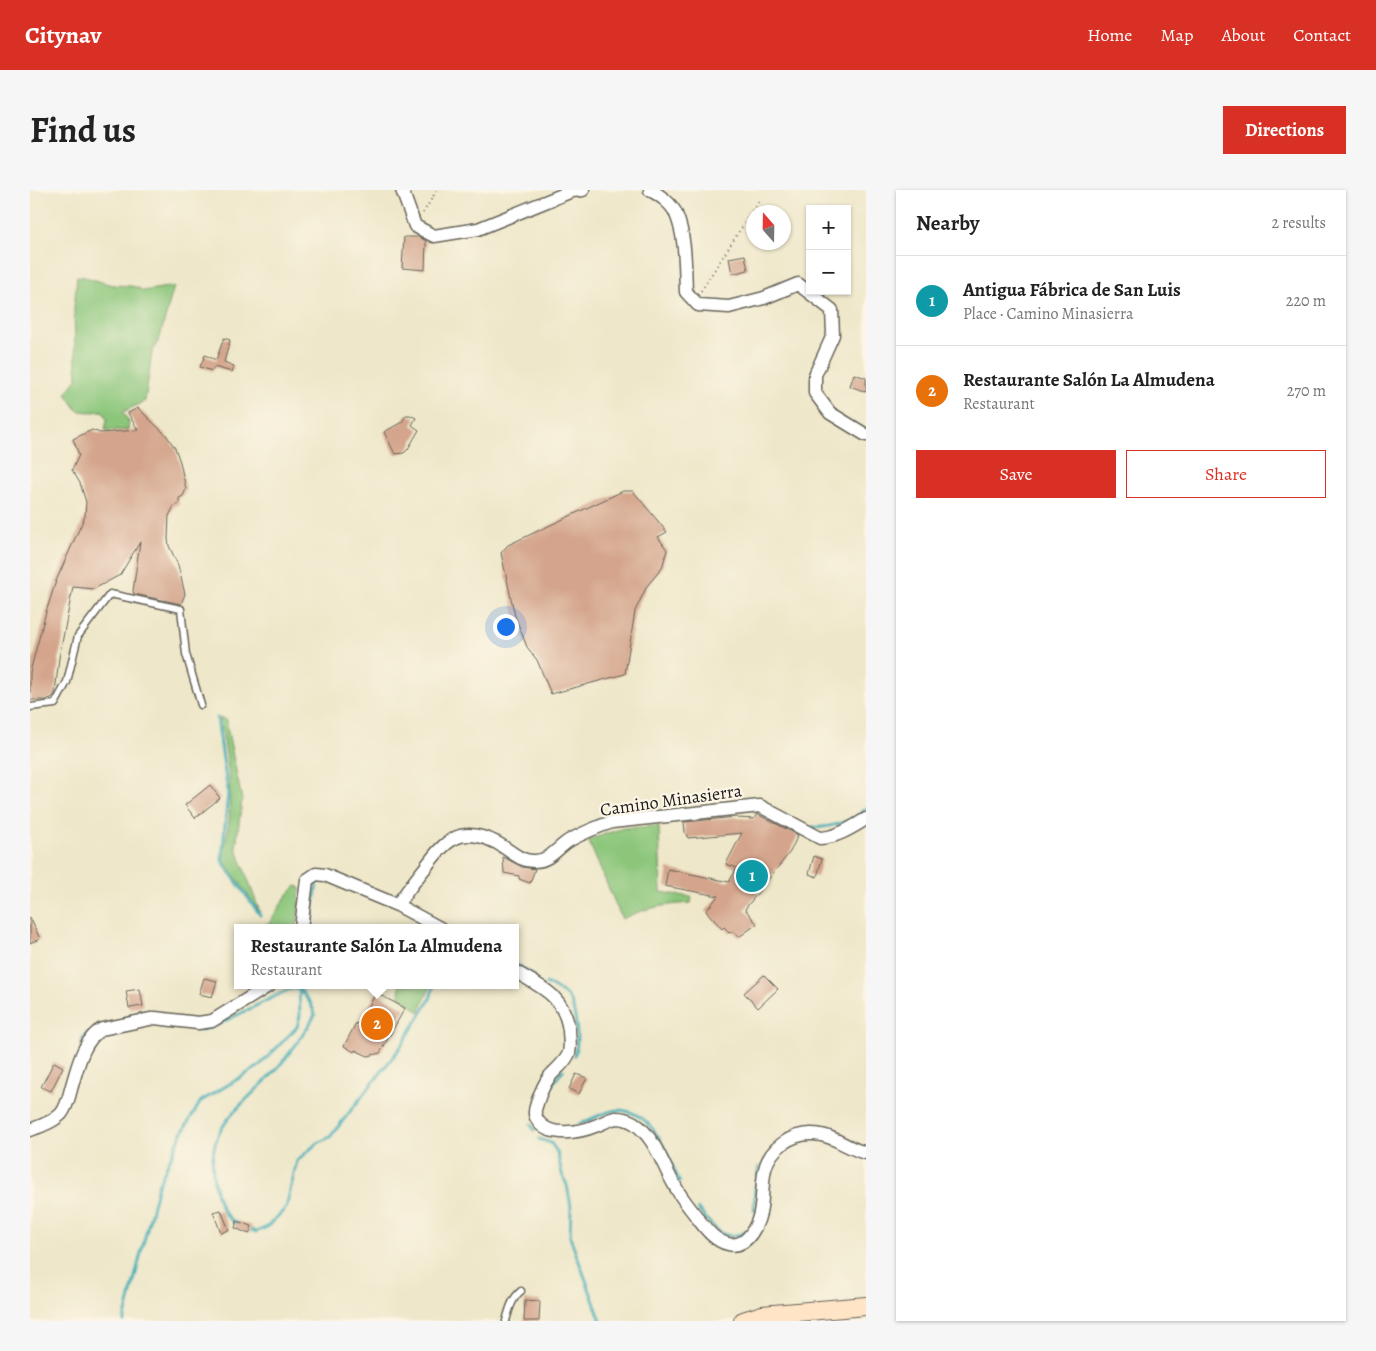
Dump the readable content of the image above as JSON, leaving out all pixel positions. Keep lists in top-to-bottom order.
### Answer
{
  "streets": {
    "street": ["Camino Minasierra"]
  },
  "north": "top",
  "page": {
    "header": "Citynav",
    "nav": [
      "Home",
      "Map",
      "About",
      "Contact"
    ],
    "title": "Find us",
    "buttons": [
      "Directions",
      ["Save", "Share"]
    ],
    "heading": ["Nearby", "2 results"],
    "map_buttons": ["+", "−"],
    "list": [
      {
        "mark": "1",
        "name": "Antigua Fábrica de San Luis",
        "note": "Place · Camino Minasierra",
        "value": "220 m"
      },
      {
        "mark": "2",
        "name": "Restaurante Salón La Almudena",
        "note": "Restaurant",
        "value": "270 m"
      }
    ],
    "pins": ["1", "2"],
    "popup": ["Restaurante Salón La Almudena", "Restaurant"]
  }
}
